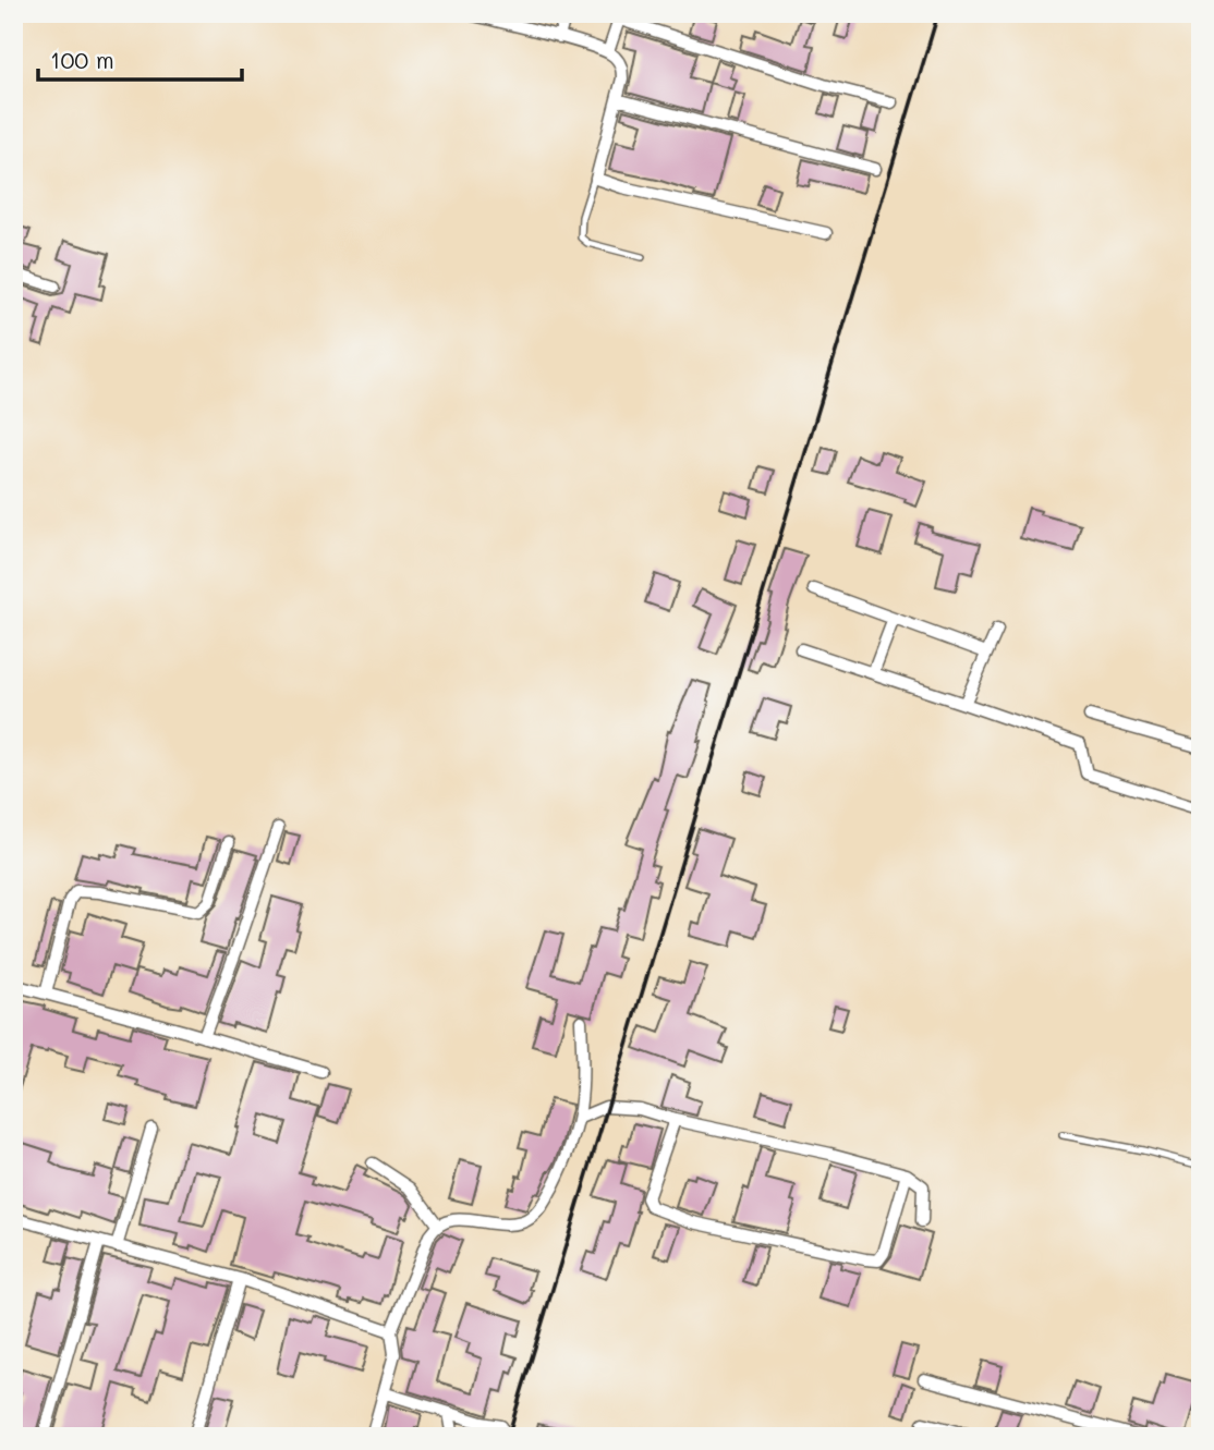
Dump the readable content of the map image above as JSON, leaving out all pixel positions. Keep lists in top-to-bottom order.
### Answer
{
  "scale_bar": "100 m"
}
